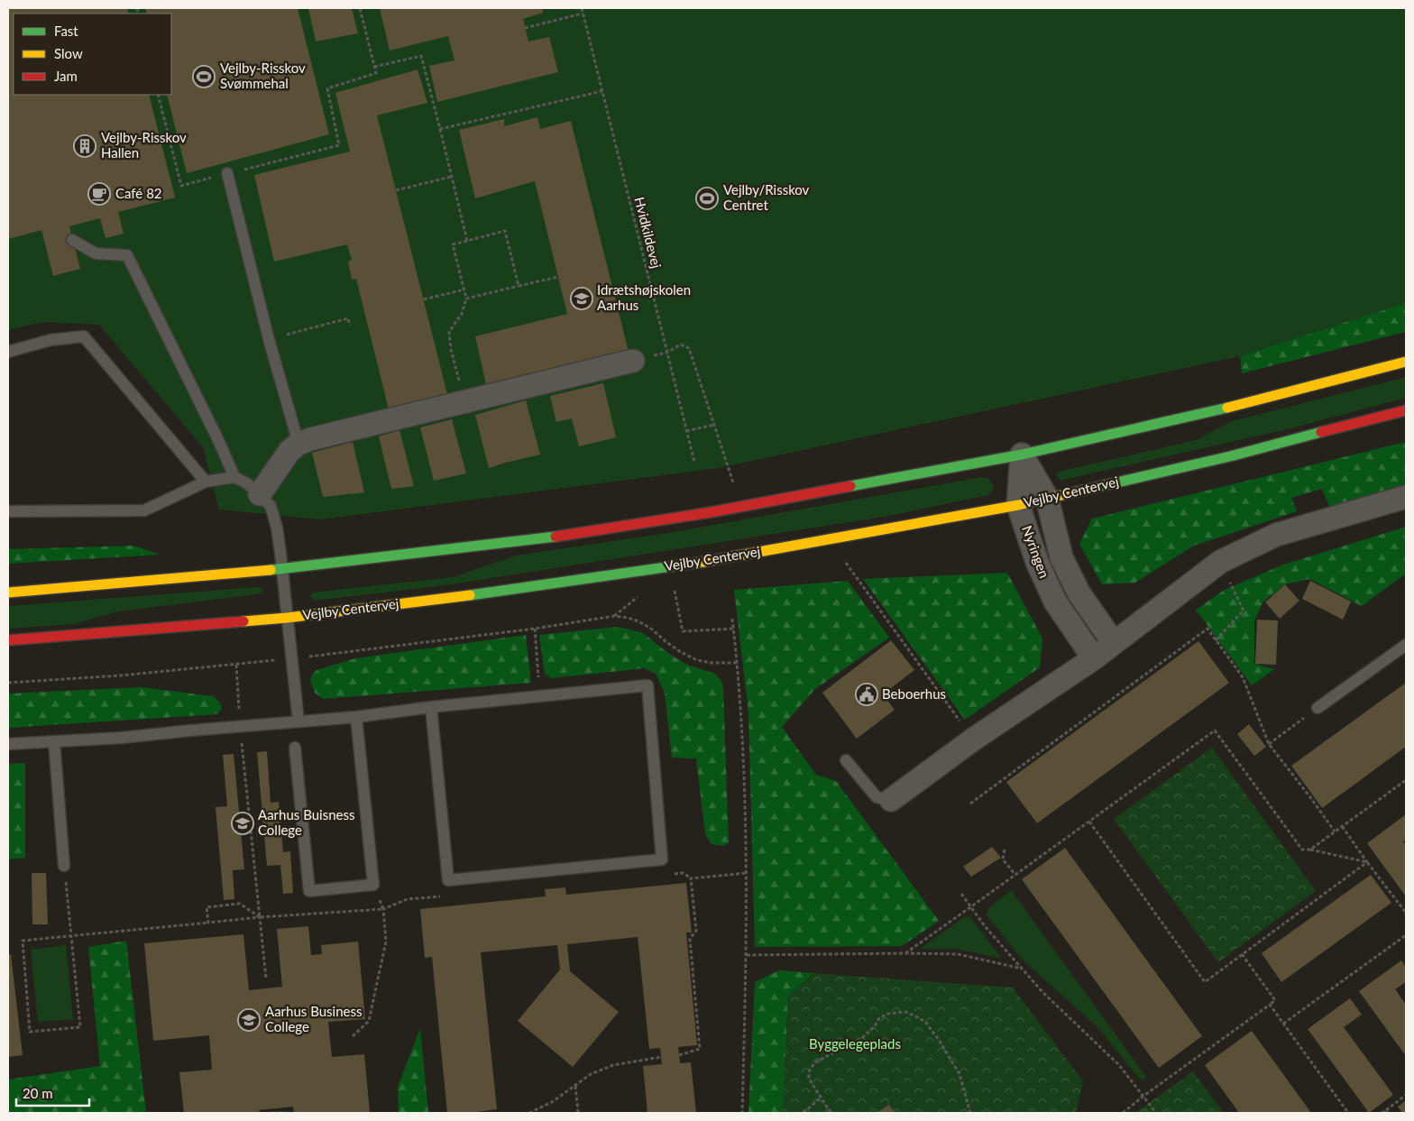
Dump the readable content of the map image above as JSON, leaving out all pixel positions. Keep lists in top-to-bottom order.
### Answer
{
  "streets": {
    "street": ["Vejlby Centervej", "Nyringen"],
    "path": ["Hvidkildevej"]
  },
  "crossings": [
    ["Vejlby Centervej", "Nyringen"]
  ],
  "parks": ["Byggelegeplads"],
  "places": {
    "sports": ["Vejlby-Risskov Svømmehal", "Vejlby/Risskov Centret"],
    "building": ["Vejlby-Risskov Hallen"],
    "cafe": ["Café 82"],
    "school or university": ["Idrætshøjskolen Aarhus", "Aarhus Buisness College", "Aarhus Business College"],
    "public building": ["Beboerhus"]
  },
  "legend": ["Fast", "Slow", "Jam"],
  "scale_bar": "20 m"
}
